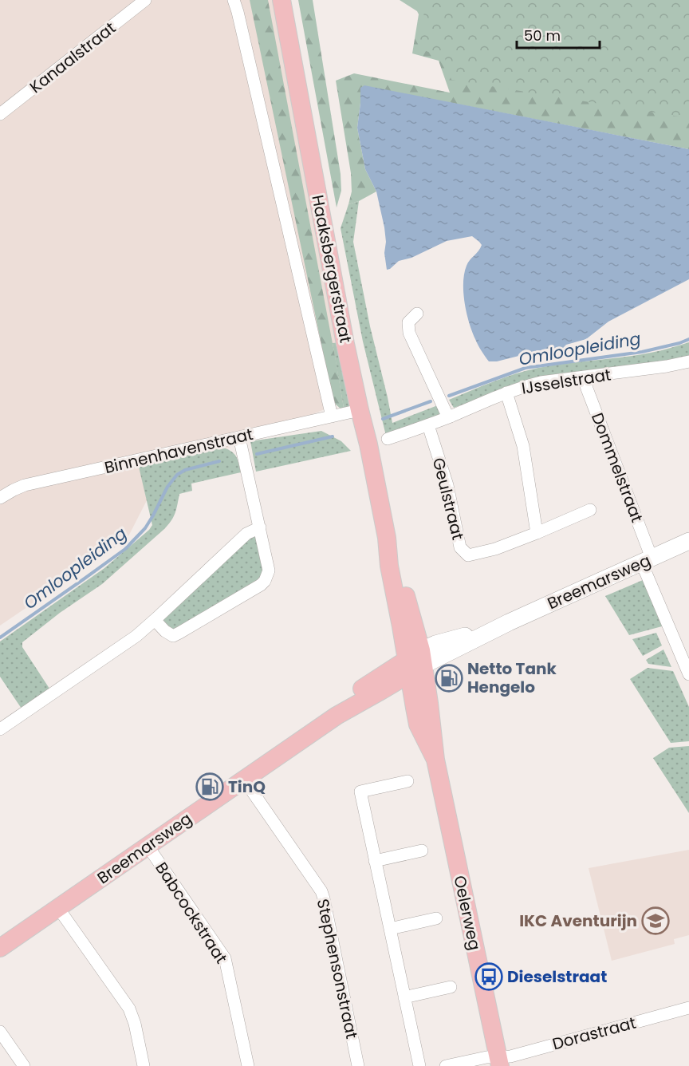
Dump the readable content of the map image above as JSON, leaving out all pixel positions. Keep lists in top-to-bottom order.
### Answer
{
  "streets": {
    "main road": ["Haaksbergerstraat", "Breemarsweg", "Oelerweg"],
    "street": [
      "Kanaalstraat",
      "IJsselstraat",
      "Binnenhavenstraat",
      "Dommelstraat",
      "Geulstraat",
      "Babcockstraat",
      "Stephensonstraat",
      "Dorastraat"
    ]
  },
  "crossings": [
    ["Haaksbergerstraat", "Binnenhavenstraat"],
    ["Haaksbergerstraat", "Breemarsweg"],
    ["Haaksbergerstraat", "Oelerweg"],
    ["IJsselstraat", "Dommelstraat"],
    ["IJsselstraat", "Geulstraat"],
    ["Dommelstraat", "Breemarsweg"],
    ["Breemarsweg", "Babcockstraat"],
    ["Breemarsweg", "Oelerweg"],
    ["Breemarsweg", "Stephensonstraat"],
    ["Oelerweg", "Dorastraat"]
  ],
  "water": ["Omloopleiding"],
  "places": {
    "fuel station": ["Netto Tank Hengelo", "TinQ"],
    "school or university": ["IKC Aventurijn"],
    "bus stop": ["Dieselstraat"]
  },
  "scale_bar": "50 m"
}
